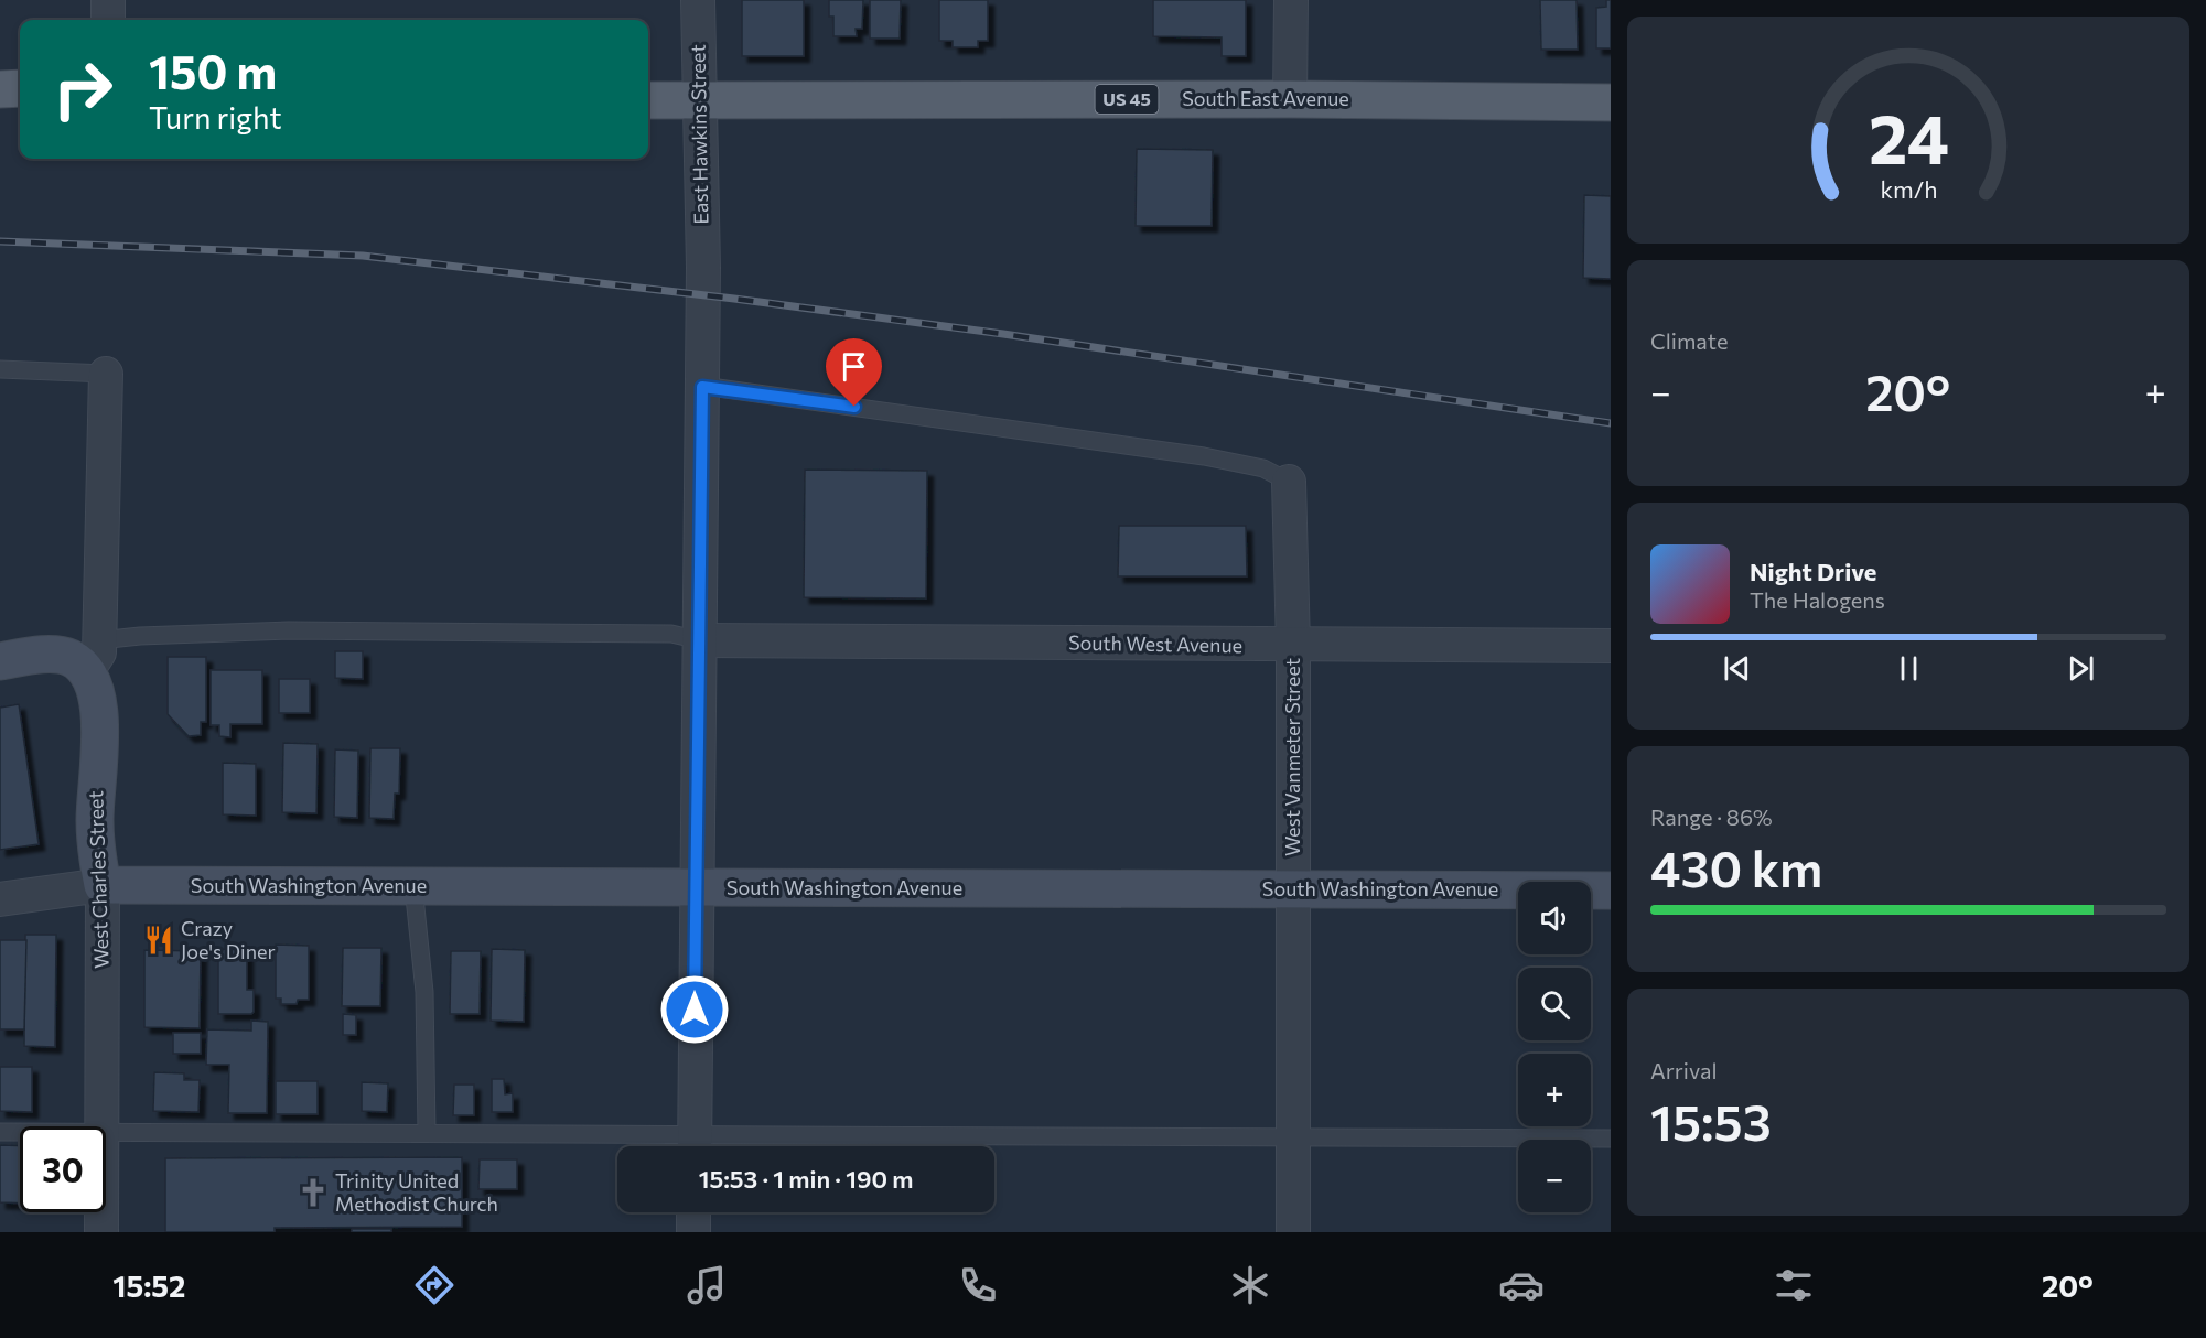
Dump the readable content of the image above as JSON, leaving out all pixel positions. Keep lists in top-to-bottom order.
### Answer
{
  "streets": {
    "main road": [
      "US 45",
      "South East Avenue",
      "West Charles Street",
      "South Washington Avenue"
    ],
    "street": ["East Hawkins Street", "South West Avenue", "West Vanmeter Street"]
  },
  "crossings": [
    ["South East Avenue", "East Hawkins Street"],
    ["East Hawkins Street", "South West Avenue"],
    ["East Hawkins Street", "South Washington Avenue"],
    ["South West Avenue", "West Vanmeter Street"],
    ["West Vanmeter Street", "South Washington Avenue"],
    ["West Charles Street", "South Washington Avenue"]
  ],
  "places": {
    "restaurant": ["Crazy Joe's Diner"],
    "church": ["Trinity United Methodist Church"]
  },
  "page": {
    "turn": ["150 m", "Turn right"],
    "tile": [
      "Climate",
      ["Range · 86%", "430 km"],
      ["Arrival", "15:53"]
    ],
    "heat": ["−", "20°", "+"],
    "song": ["Night Drive", "The Halogens"],
    "map_buttons": ["+", "−"],
    "limit": "30",
    "trip": "15:53 · 1 min · 190 m",
    "tabs": ["15:52", "20°"],
    "gauge": ["24", "km/h"]
  }
}
